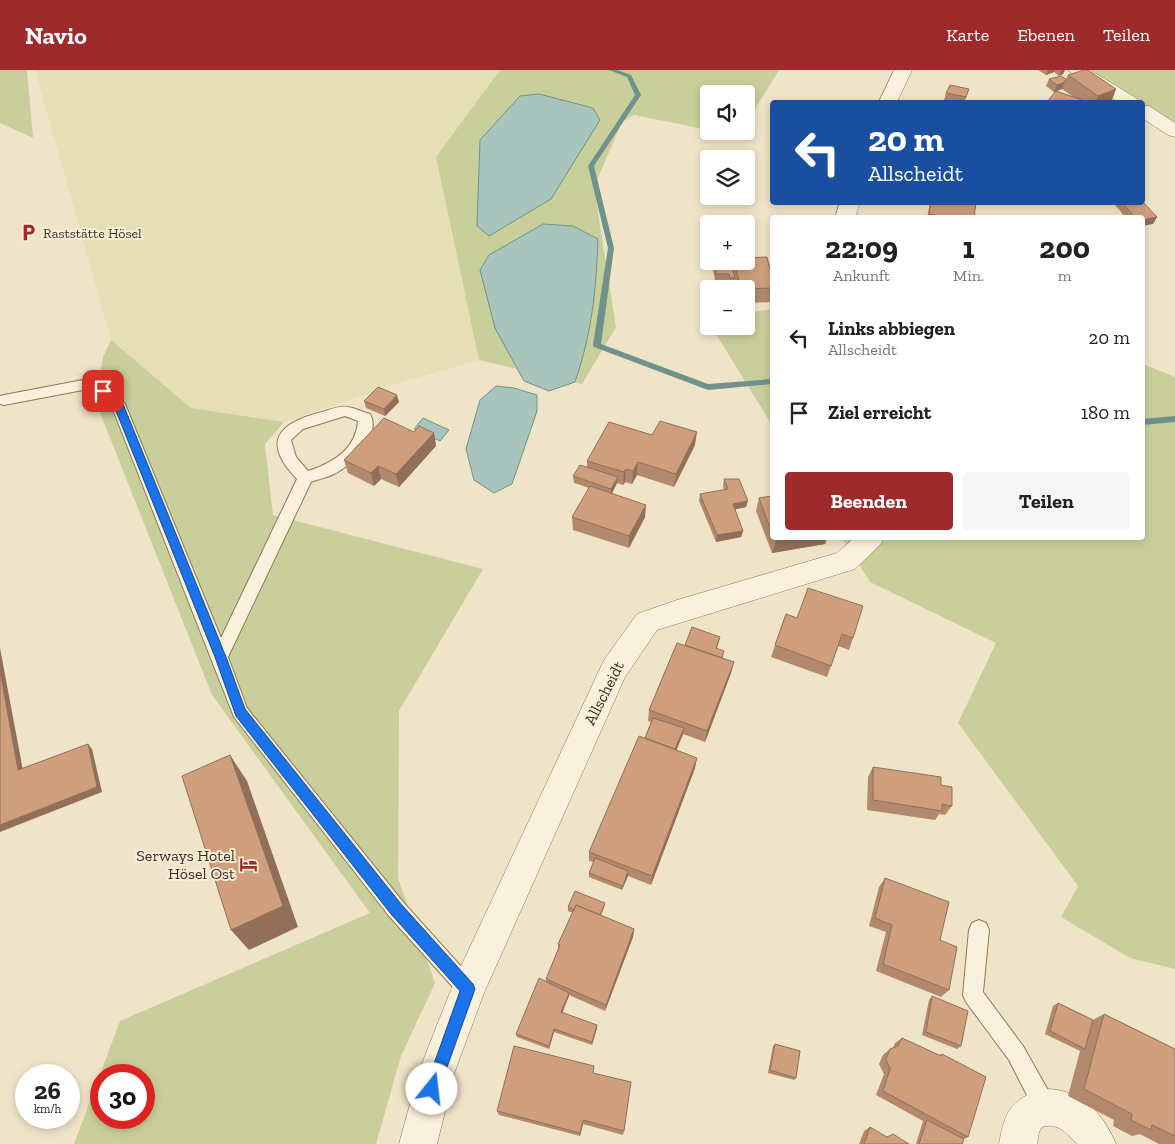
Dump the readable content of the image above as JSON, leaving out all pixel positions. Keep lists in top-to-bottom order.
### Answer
{
  "streets": {
    "street": ["Allscheidt"]
  },
  "places": {
    "parking": ["Raststätte Hösel"],
    "hotel": ["Serways Hotel Hösel Ost"]
  },
  "page": {
    "header": "Navio",
    "nav": ["Karte", "Ebenen", "Teilen"],
    "map_buttons": ["+", "−"],
    "turn": ["20 m", "Allscheidt"],
    "eta": [
      "22:09",
      "Ankunft",
      "1",
      "Min.",
      "200",
      "m"
    ],
    "list": [
      {
        "name": "Links abbiegen",
        "note": "Allscheidt",
        "value": "20 m"
      },
      {
        "name": "Ziel erreicht",
        "value": "180 m"
      }
    ],
    "buttons": ["Beenden", "Teilen"],
    "speed": "26 km/h",
    "limit": "30"
  }
}
